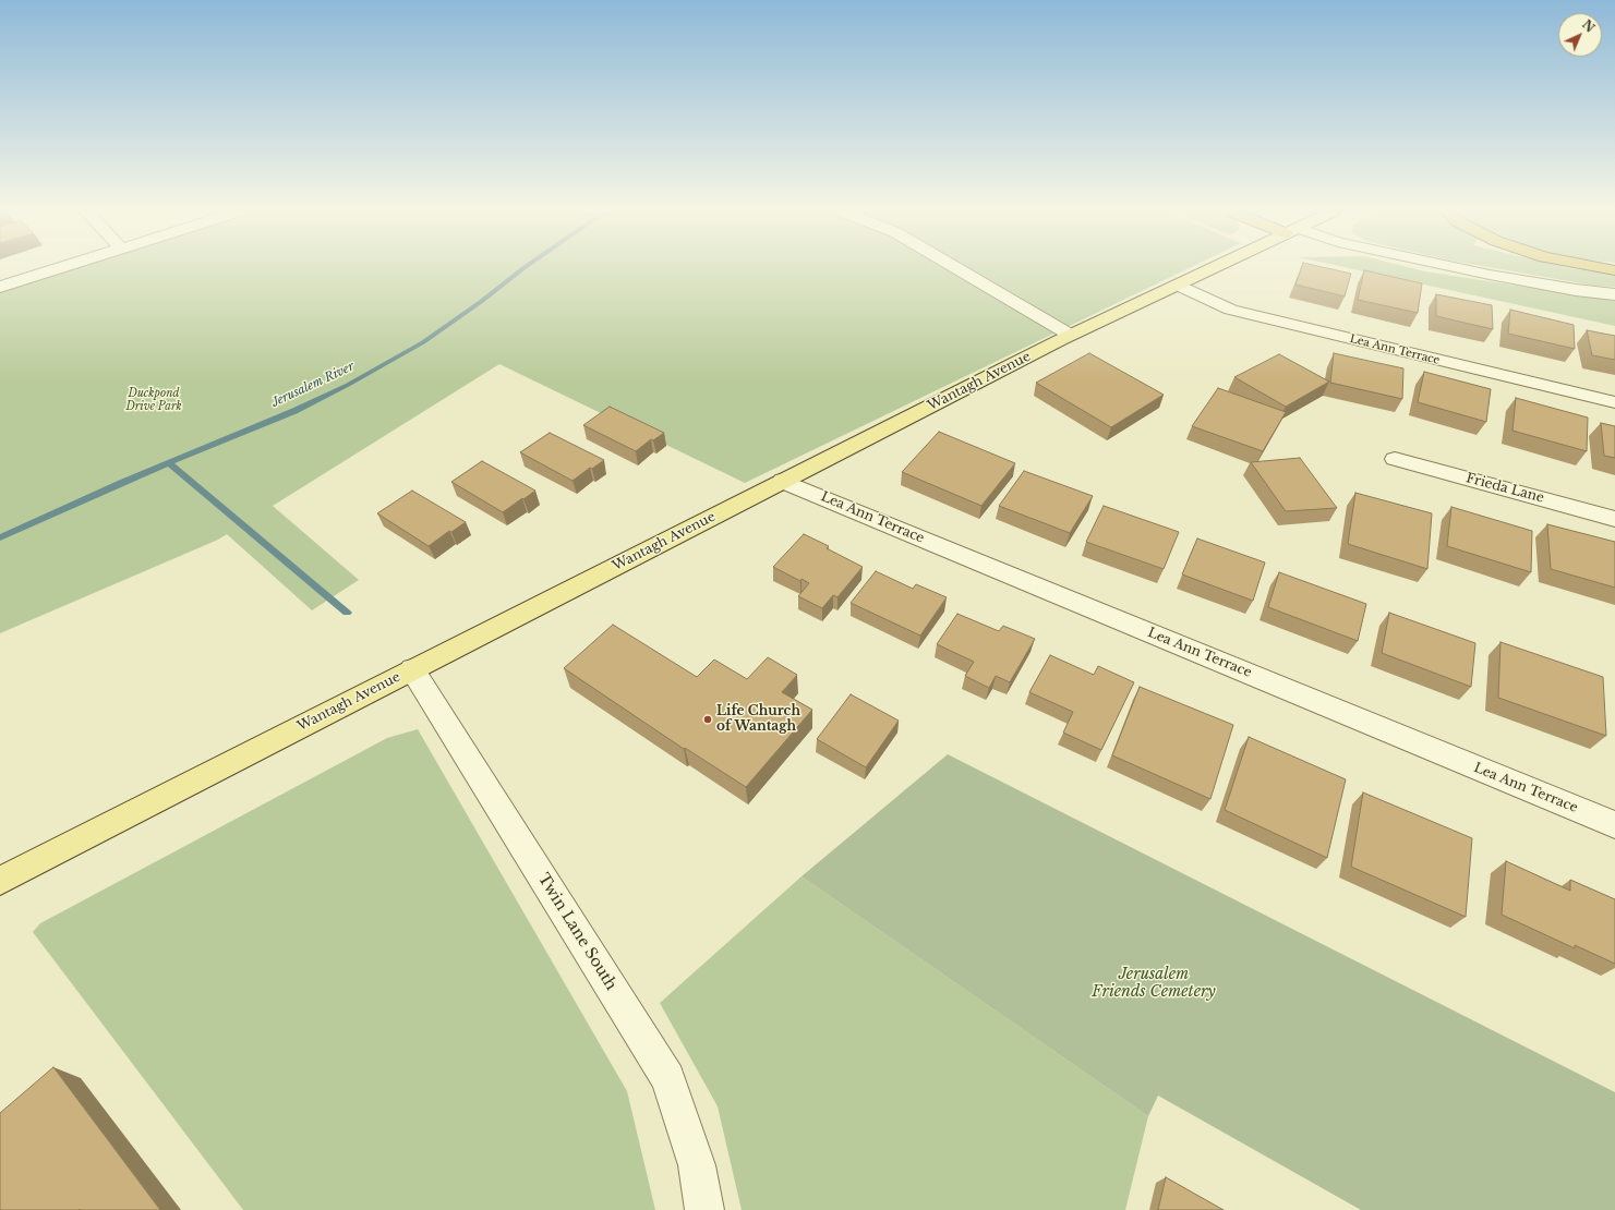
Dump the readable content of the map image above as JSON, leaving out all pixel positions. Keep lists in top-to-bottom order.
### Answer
{
  "streets": {
    "main road": ["Wantagh Avenue"],
    "street": ["Lea Ann Terrace", "Frieda Lane", "Twin Lane South"]
  },
  "crossings": [
    ["Lea Ann Terrace", "Wantagh Avenue"],
    ["Wantagh Avenue", "Twin Lane South"]
  ],
  "water": ["Jerusalem River"],
  "parks": ["Duckpond Drive Park", "Jerusalem Friends Cemetery"],
  "places": ["Life Church of Wantagh"],
  "north": "top right"
}
